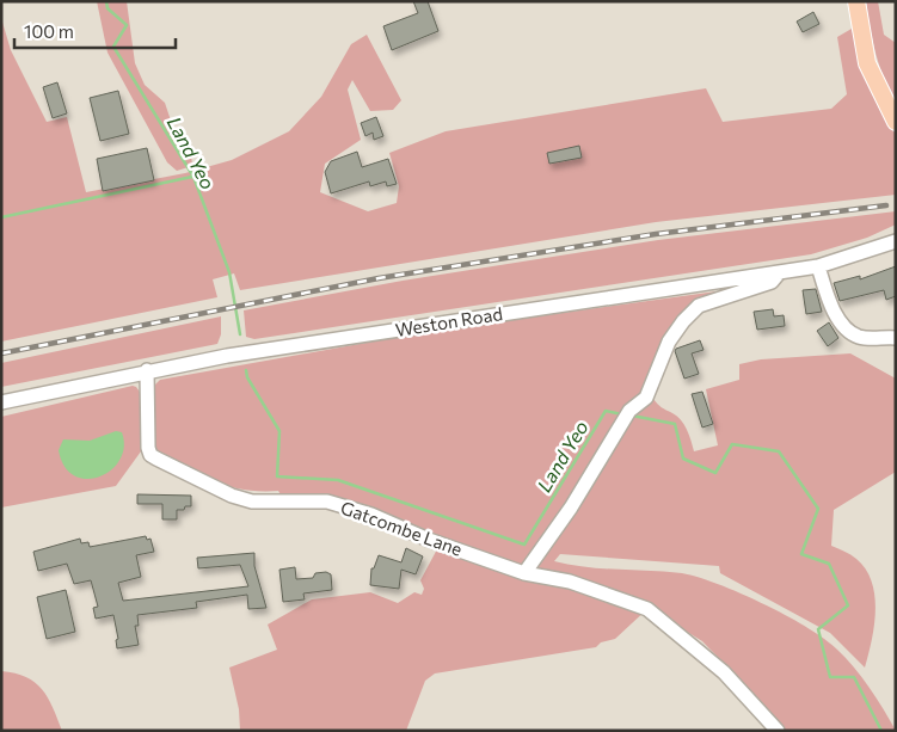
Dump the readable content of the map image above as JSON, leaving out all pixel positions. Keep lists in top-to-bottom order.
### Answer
{
  "streets": {
    "street": ["Weston Road", "Gatcombe Lane"]
  },
  "crossings": [
    ["Weston Road", "Gatcombe Lane"]
  ],
  "water": ["Land Yeo"],
  "scale_bar": "100 m"
}
